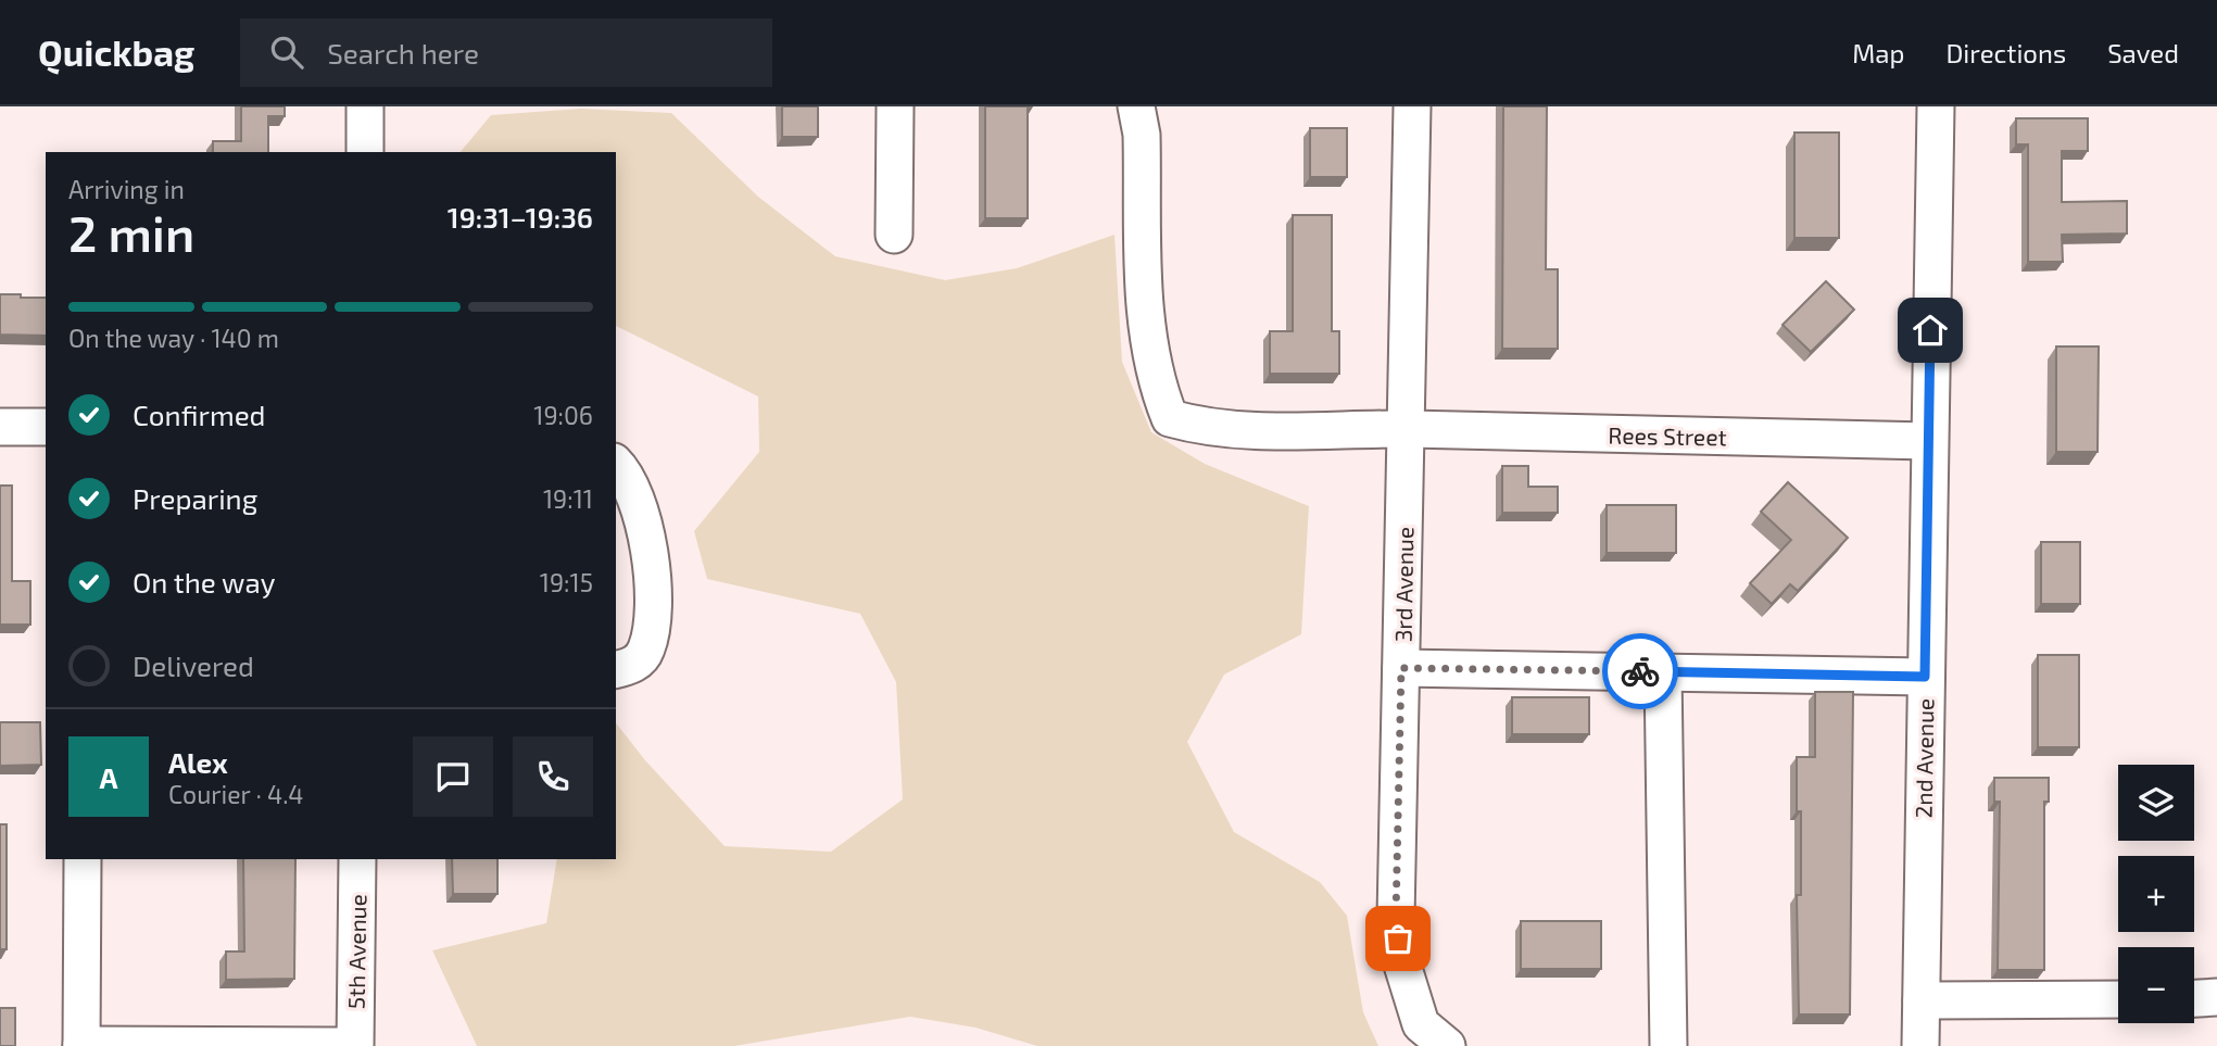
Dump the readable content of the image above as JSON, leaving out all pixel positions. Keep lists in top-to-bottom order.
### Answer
{
  "streets": {
    "street": [
      "Rees Street",
      "3rd Avenue",
      "2nd Avenue",
      "5th Avenue"
    ]
  },
  "crossings": [
    ["Rees Street", "3rd Avenue"],
    ["Rees Street", "2nd Avenue"]
  ],
  "page": {
    "header": "Quickbag",
    "search": "Search here",
    "nav": ["Map", "Directions", "Saved"],
    "heading": ["2 min", "Arriving in", "19:31–19:36"],
    "panel": ["Alex", "Courier · 4.4"],
    "bar": "On the way · 140 m",
    "list": [
      ["Confirmed", "19:06"],
      ["Preparing", "19:11"],
      ["On the way", "19:15"],
      "Delivered"
    ],
    "round": "A",
    "map_buttons": ["+", "−"]
  }
}
